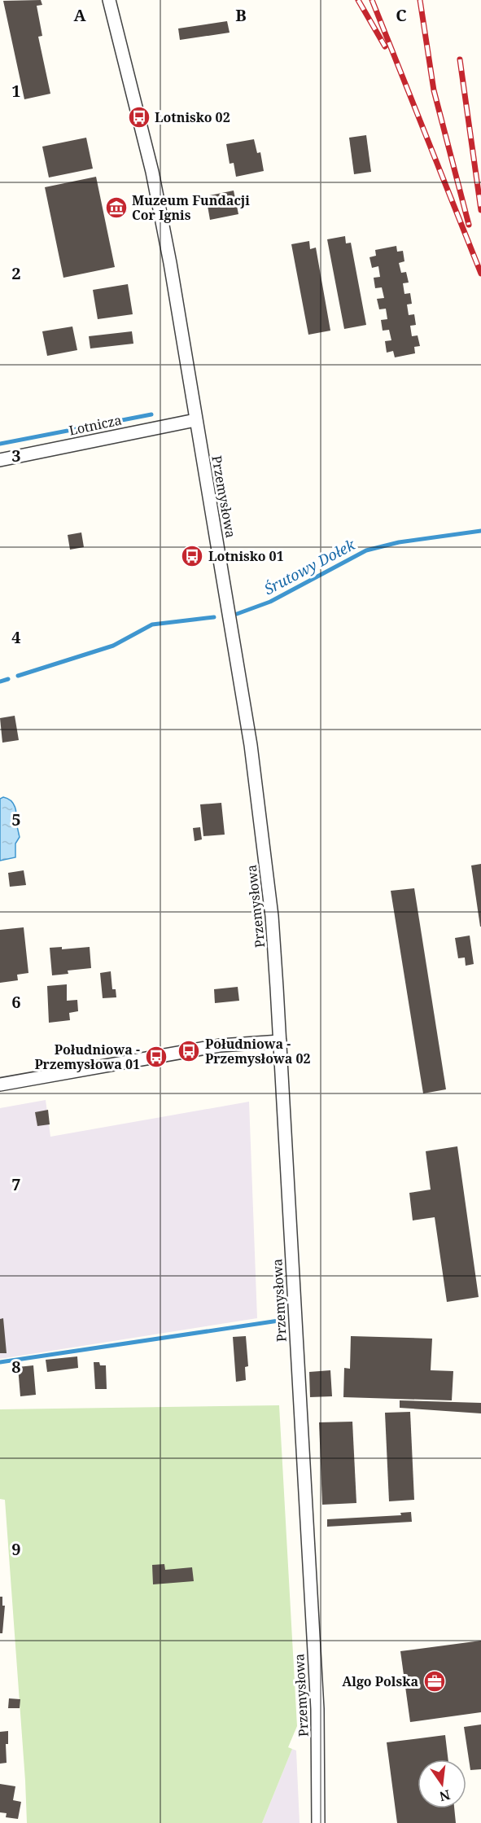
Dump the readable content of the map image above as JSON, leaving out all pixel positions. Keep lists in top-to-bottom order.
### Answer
{
  "streets": {
    "street": ["Lotnicza", "Przemysłowa"]
  },
  "crossings": [
    ["Lotnicza", "Przemysłowa"]
  ],
  "water": ["Śrutowy Dołek"],
  "places": {
    "bus stop": [
      "Lotnisko 02",
      "Lotnisko 01",
      "Południowa - Przemysłowa 02",
      "Południowa - Przemysłowa 01"
    ],
    "museum": ["Muzeum Fundacji Cor Ignis"],
    "office": ["Algo Polska"]
  },
  "north": "bottom",
  "grid": {
    "columns": ["A", "B", "C"],
    "rows": [
      "1",
      "2",
      "3",
      "4",
      "5",
      "6",
      "7",
      "8",
      "9"
    ]
  }
}
